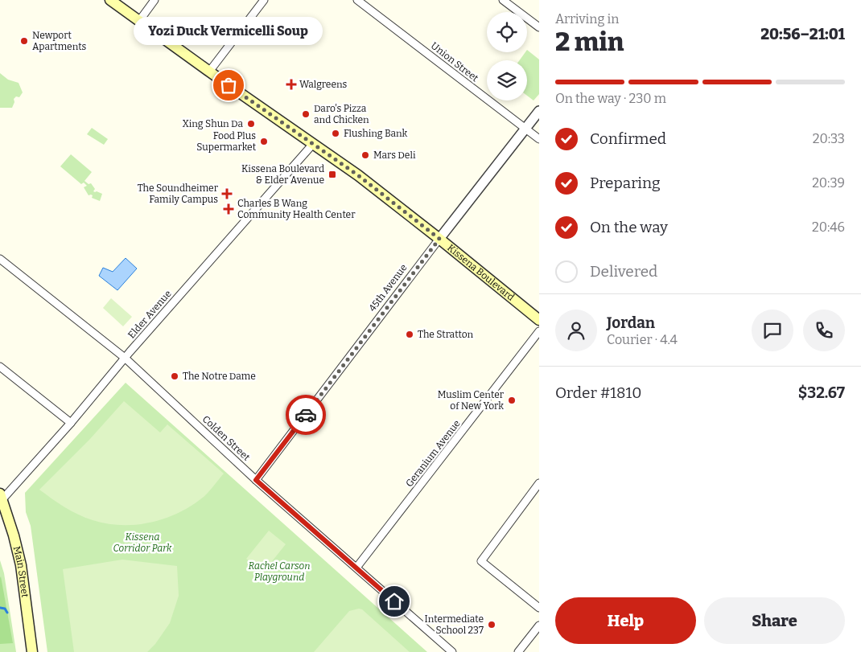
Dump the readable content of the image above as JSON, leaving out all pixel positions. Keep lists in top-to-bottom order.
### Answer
{
  "streets": {
    "main road": ["Kissena Boulevard", "Main Street"],
    "street": [
      "Union Street",
      "45th Avenue",
      "Elder Avenue",
      "Colden Street",
      "Geranium Avenue"
    ]
  },
  "crossings": [
    ["Union Street", "45th Avenue"],
    ["Kissena Boulevard", "45th Avenue"],
    ["Kissena Boulevard", "Elder Avenue"],
    ["45th Avenue", "Colden Street"],
    ["Elder Avenue", "Colden Street"],
    ["Elder Avenue", "Main Street"],
    ["Colden Street", "Geranium Avenue"]
  ],
  "parks": ["Kissena Corridor Park", "Rachel Carson Playground"],
  "places": {
    "other": [
      "Newport Apartments",
      "Yozi Duck Vermicelli Soup",
      "Daro's Pizza and Chicken",
      "Xing Shun Da",
      "Flushing Bank",
      "Food Plus Supermarket",
      "Mars Deli",
      "The Stratton",
      "The Notre Dame",
      "Muslim Center of New York",
      "Intermediate School 237"
    ],
    "health": ["Walgreens", "The Soundheimer Family Campus", "Charles B Wang Community Health Center"],
    "transit": ["Kissena Boulevard & Elder Avenue"]
  },
  "page": {
    "heading": ["2 min", "Arriving in", "20:56–21:01"],
    "panel": [
      "Jordan",
      "Courier · 4.4",
      "Order #1810",
      "$32.67"
    ],
    "bubble": "Yozi Duck Vermicelli Soup",
    "bar": "On the way · 230 m",
    "list": [
      ["Confirmed", "20:33"],
      ["Preparing", "20:39"],
      ["On the way", "20:46"],
      "Delivered"
    ],
    "buttons": ["Help", "Share"]
  }
}
